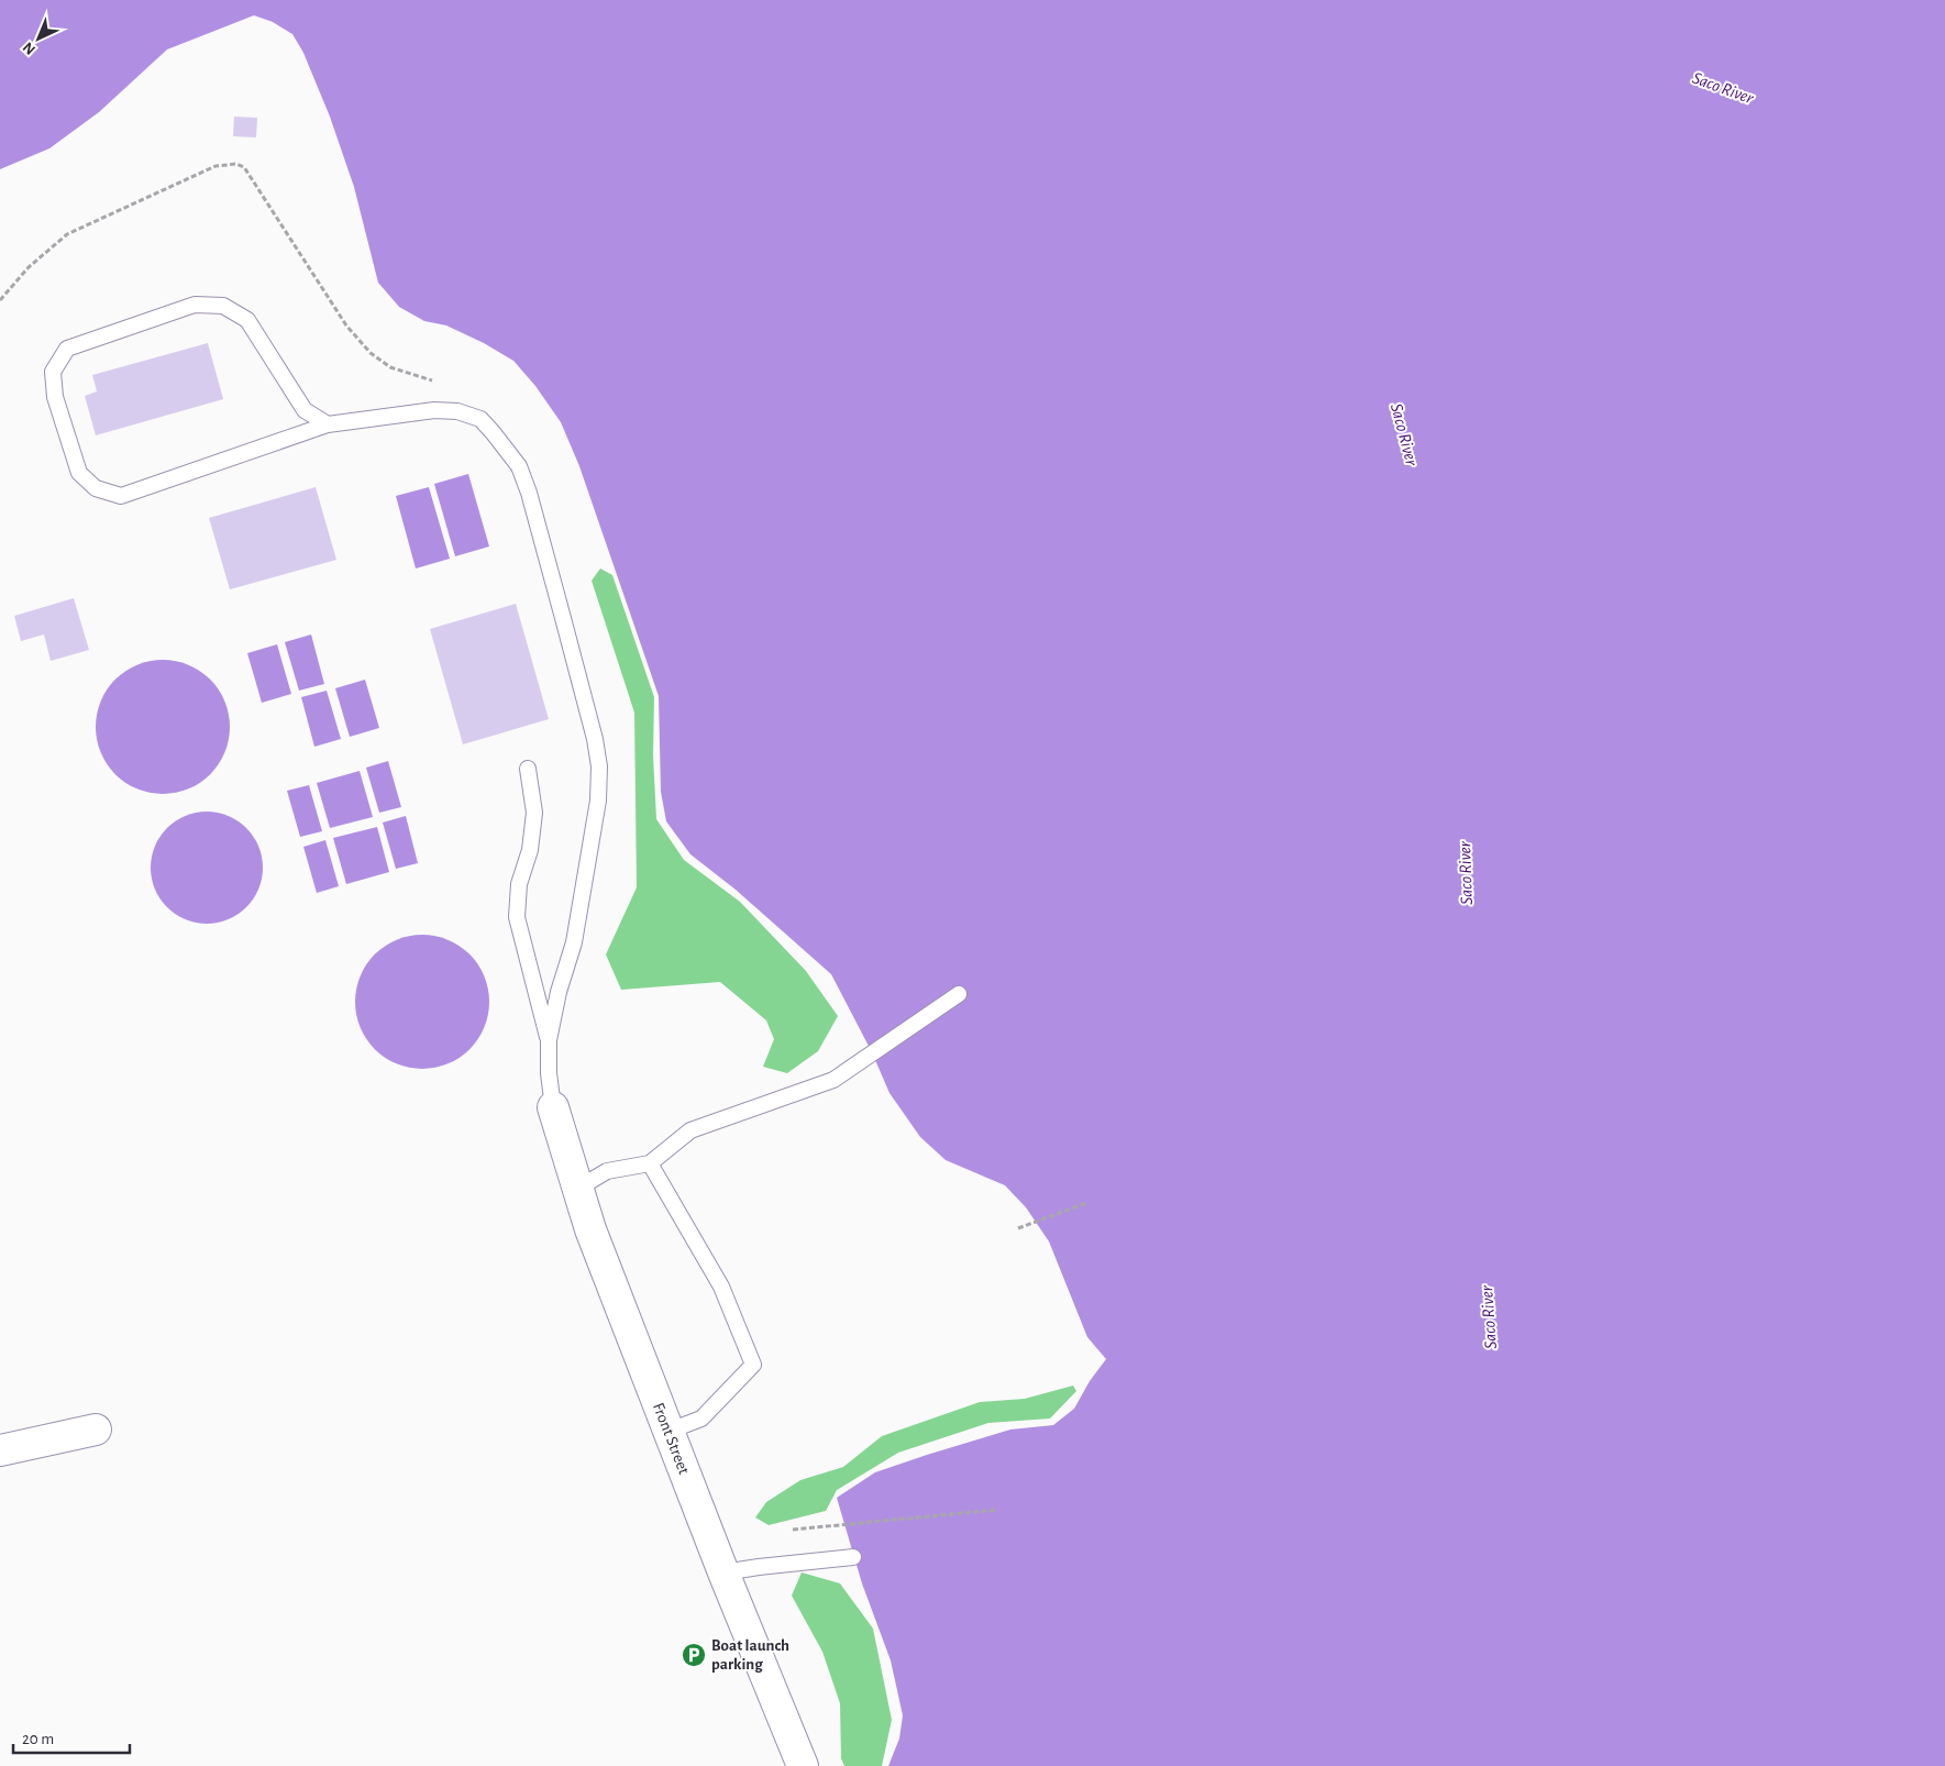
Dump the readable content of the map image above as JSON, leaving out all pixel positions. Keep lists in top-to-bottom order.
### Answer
{
  "streets": {
    "street": ["Front Street"]
  },
  "water": ["Saco River"],
  "places": {
    "parking": ["Boat launch parking"]
  },
  "scale_bar": "20 m",
  "north": "bottom left"
}
